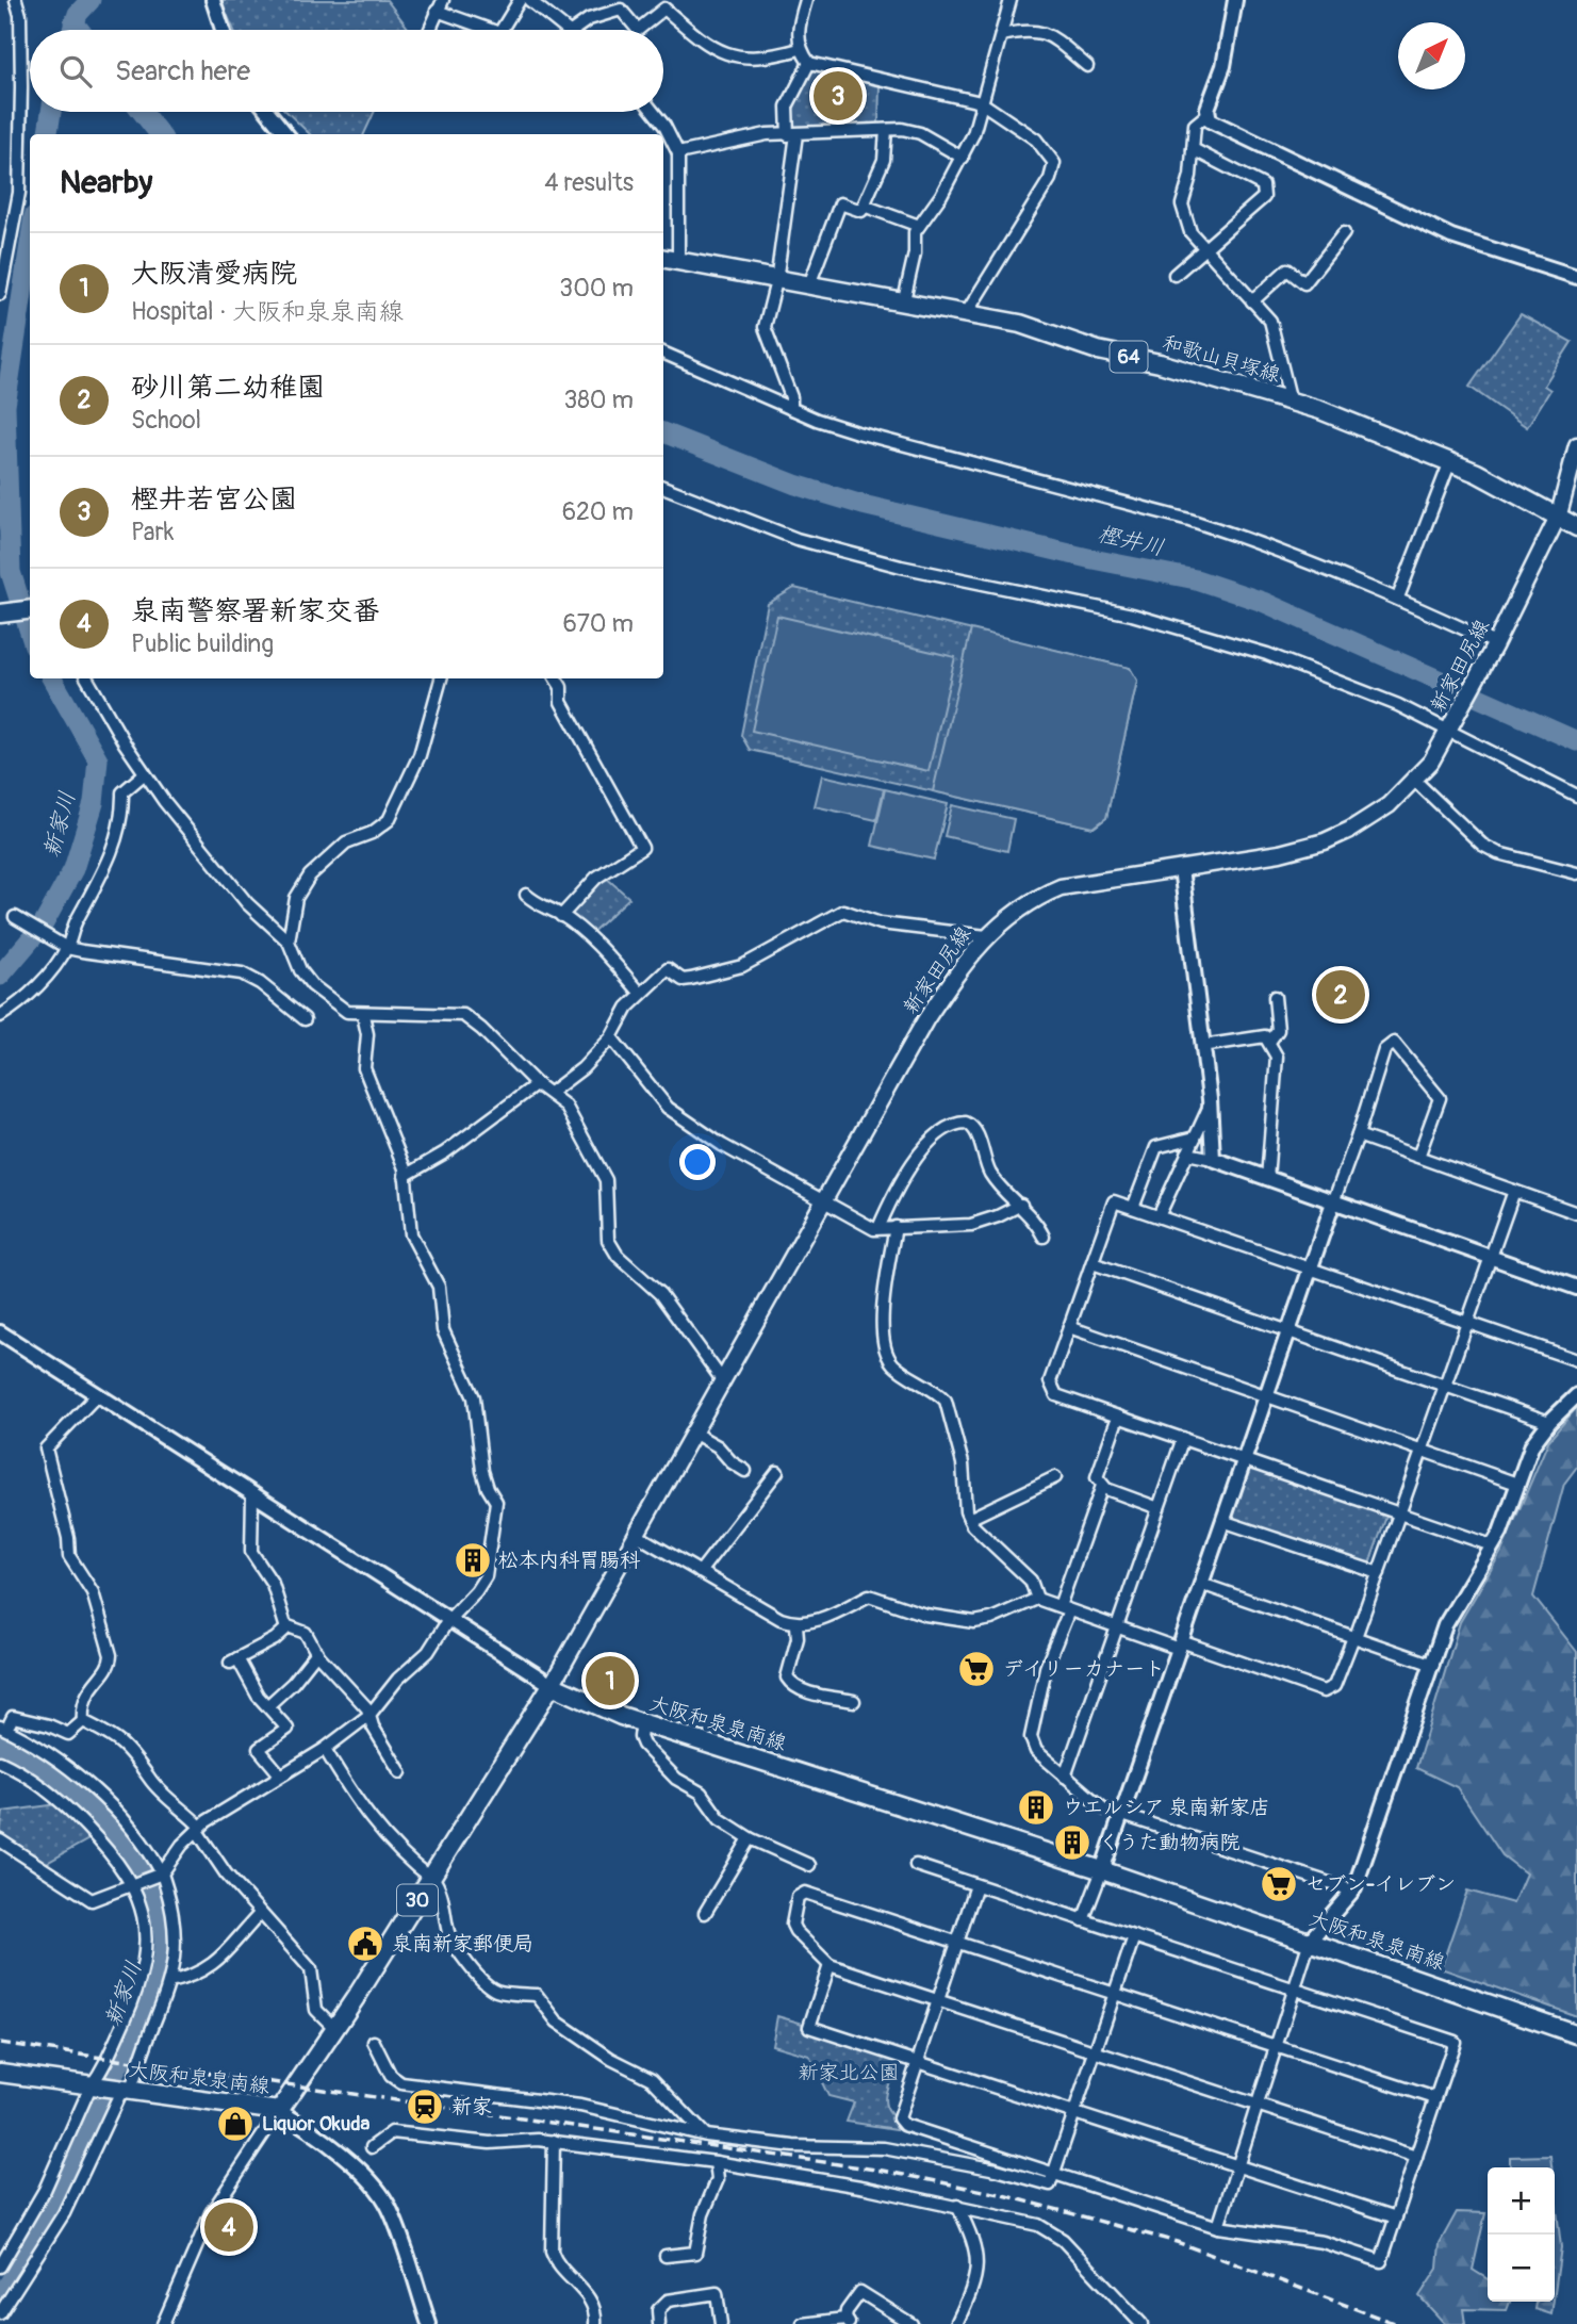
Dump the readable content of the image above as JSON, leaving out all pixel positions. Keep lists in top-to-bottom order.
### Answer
{
  "streets": {
    "main road": [
      "64",
      "和歌山貝塚線",
      "新家田尻線",
      "大阪和泉泉南線",
      "30"
    ]
  },
  "crossings": [
    ["和歌山貝塚線", "新家田尻線"],
    ["新家田尻線", "大阪和泉泉南線"]
  ],
  "water": ["樫井川", "新家川"],
  "parks": ["新家北公園"],
  "places": {
    "building": ["松本内科胃腸科", "ウエルシア 泉南新家店", "くうた動物病院"],
    "supermarket": ["デイリーカナート", "セブン-イレブン"],
    "public building": ["泉南新家郵便局"],
    "station": ["新家"],
    "shop": ["Liquor Okuda"]
  },
  "north": "top right",
  "page": {
    "search": "Search here",
    "pins": [
      "3",
      "2",
      "1",
      "4"
    ],
    "heading": ["Nearby", "4 results"],
    "list": [
      {
        "mark": "1",
        "name": "大阪清愛病院",
        "note": "Hospital · 大阪和泉泉南線",
        "value": "300 m"
      },
      {
        "mark": "2",
        "name": "砂川第二幼稚園",
        "note": "School",
        "value": "380 m"
      },
      {
        "mark": "3",
        "name": "樫井若宮公園",
        "note": "Park",
        "value": "620 m"
      },
      {
        "mark": "4",
        "name": "泉南警察署新家交番",
        "note": "Public building",
        "value": "670 m"
      }
    ],
    "map_buttons": ["+", "−"]
  }
}
